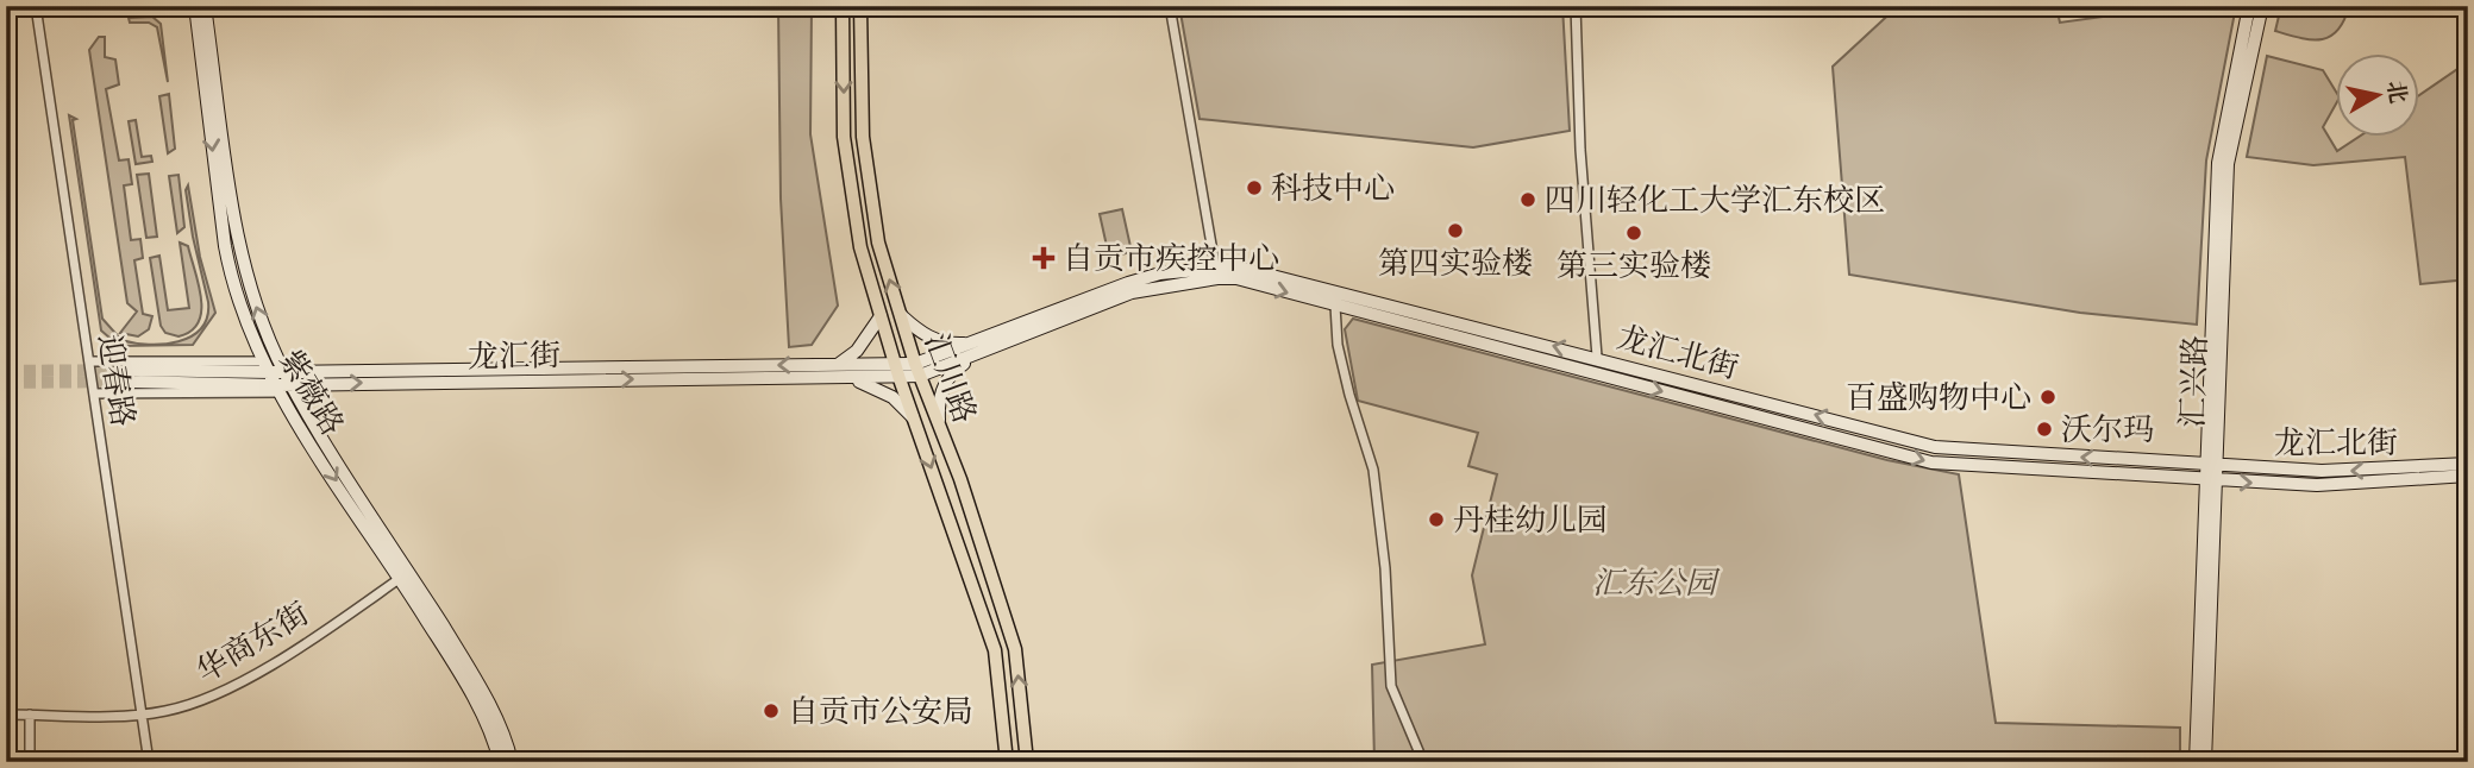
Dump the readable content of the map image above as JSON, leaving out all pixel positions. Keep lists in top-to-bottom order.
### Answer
{
  "streets": {
    "main road": [
      "龙汇北街",
      "龙汇街",
      "汇川路",
      "汇兴路",
      "紫薇路"
    ],
    "street": ["迎春路", "华商东街"]
  },
  "crossings": [
    ["龙汇北街", "龙汇街"],
    ["龙汇北街", "汇川路"],
    ["龙汇北街", "汇兴路"],
    ["龙汇街", "汇川路"],
    ["龙汇街", "紫薇路"],
    ["迎春路", "华商东街"],
    ["紫薇路", "华商东街"]
  ],
  "parks": ["汇东公园"],
  "places": {
    "other": [
      "科技中心",
      "四川轻化工大学汇东校区",
      "第四实验楼",
      "第三实验楼",
      "百盛购物中心",
      "沃尔玛",
      "丹桂幼儿园",
      "自贡市公安局"
    ],
    "health": ["自贡市疾控中心"]
  },
  "north": "right"
}
